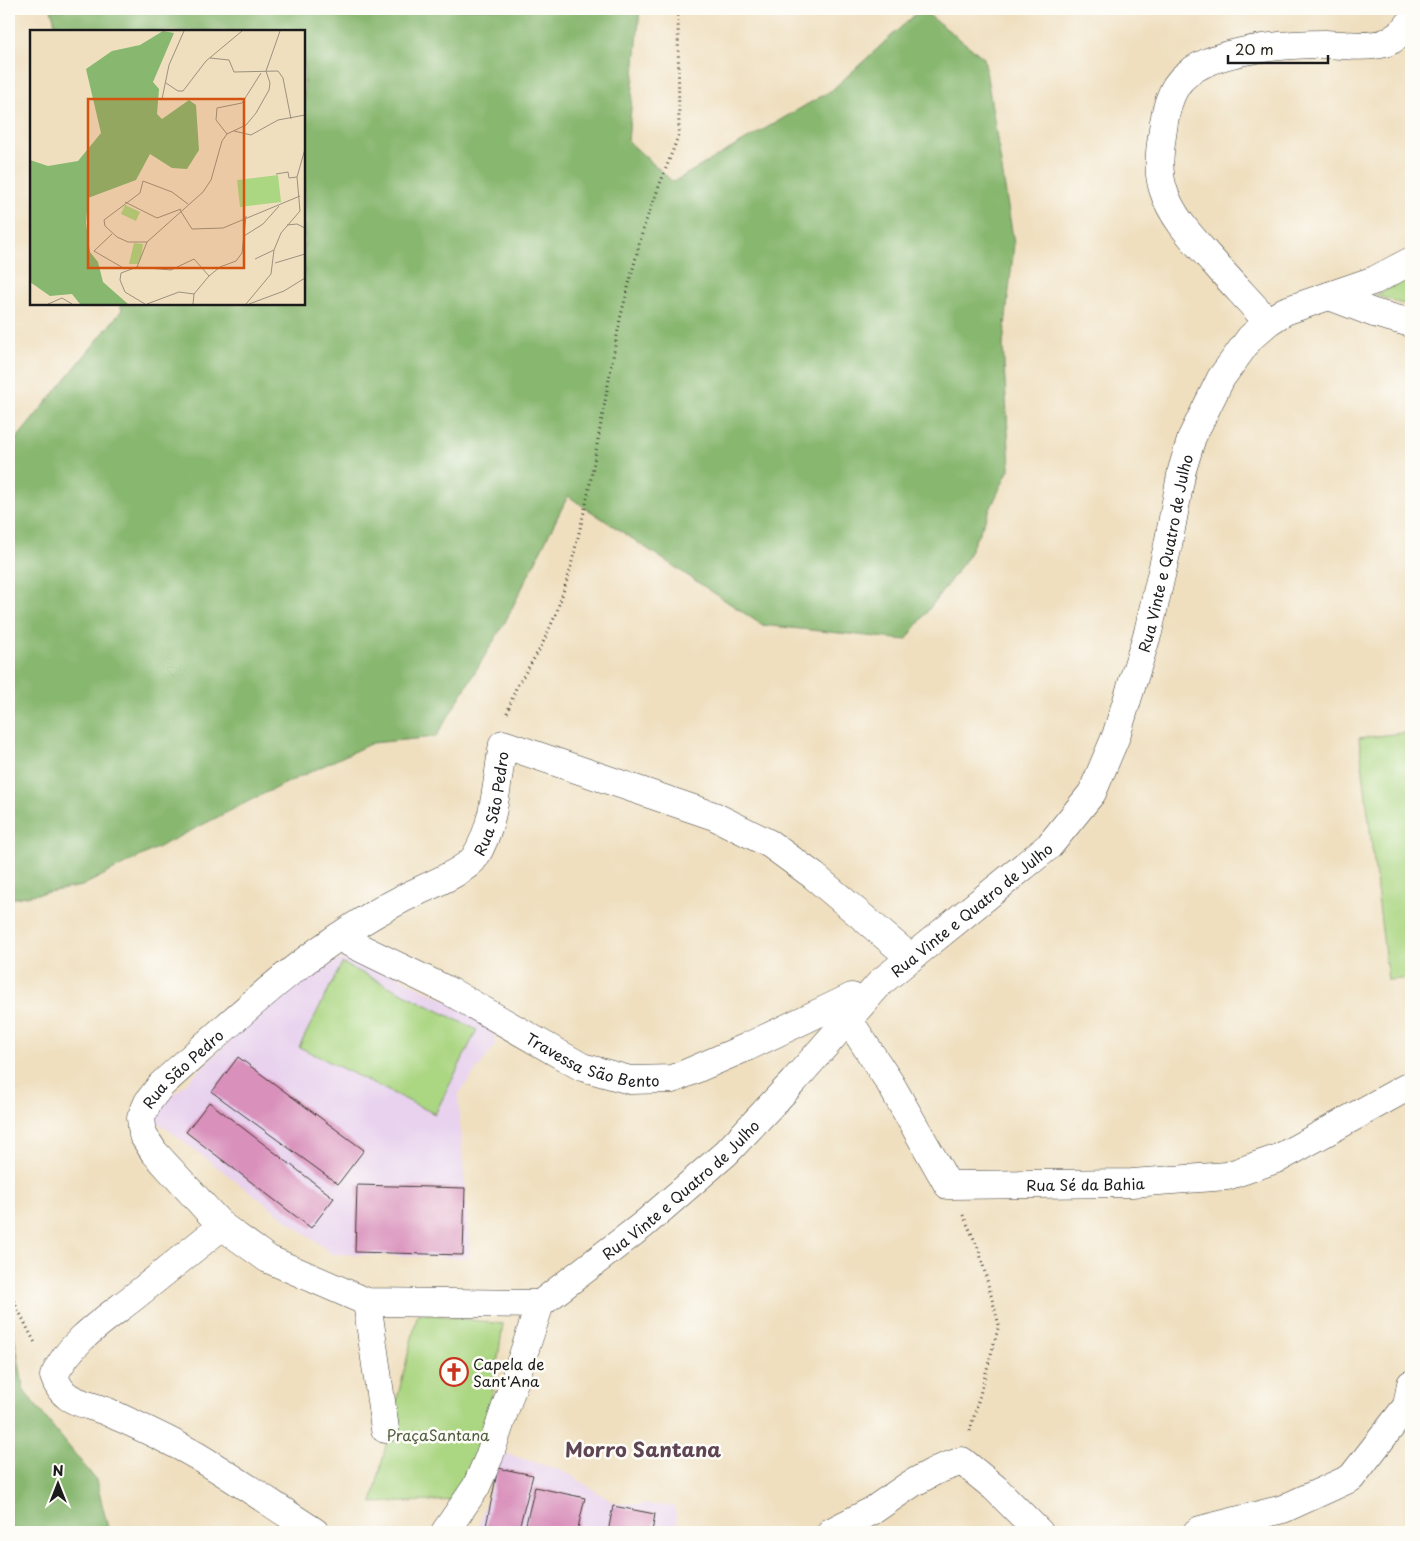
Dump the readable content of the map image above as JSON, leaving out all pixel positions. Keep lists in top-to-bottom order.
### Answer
{
  "streets": {
    "street": [
      "Rua Vinte e Quatro de Julho",
      "Rua São Pedro",
      "Travessa São Bento",
      "Rua Sé da Bahia"
    ]
  },
  "crossings": [
    ["Rua Vinte e Quatro de Julho", "Rua São Pedro"],
    ["Rua Vinte e Quatro de Julho", "Travessa São Bento"],
    ["Rua São Pedro", "Travessa São Bento"]
  ],
  "districts": ["Morro Santana"],
  "parks": ["PraçaSantana"],
  "places": {
    "church": ["Capela de Sant'Ana"]
  },
  "scale_bar": "20 m",
  "north": "top"
}
